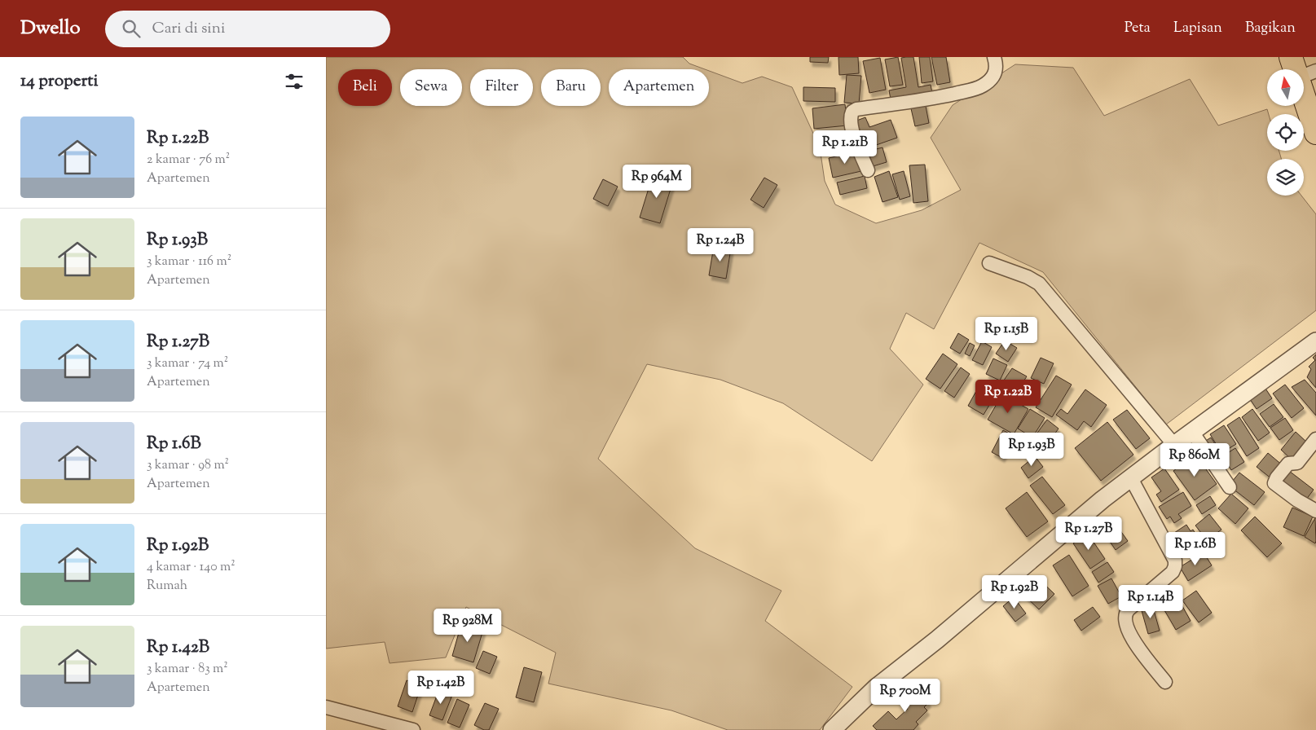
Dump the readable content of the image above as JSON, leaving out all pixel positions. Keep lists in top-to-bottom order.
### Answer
{
  "north": "top",
  "page": {
    "header": "Dwello",
    "search": "Cari di sini",
    "nav": ["Peta", "Lapisan", "Bagikan"],
    "heading": "14 properti",
    "chip": [
      "Beli",
      "Sewa",
      "Filter",
      "Baru",
      "Apartemen"
    ],
    "list": [
      {
        "name": "Rp 1.22B",
        "note": "2 kamar · 76 m² · Apartemen"
      },
      {
        "name": "Rp 1.93B",
        "note": "3 kamar · 116 m² · Apartemen"
      },
      {
        "name": "Rp 1.27B",
        "note": "3 kamar · 74 m² · Apartemen"
      },
      {
        "name": "Rp 1.6B",
        "note": "3 kamar · 98 m² · Apartemen"
      },
      {
        "name": "Rp 1.92B",
        "note": "4 kamar · 140 m² · Rumah"
      },
      {
        "name": "Rp 1.42B",
        "note": "3 kamar · 83 m² · Apartemen"
      }
    ],
    "price": [
      "Rp 1.21B",
      "Rp 964M",
      "Rp 1.24B",
      "Rp 1.15B",
      "Rp 1.22B",
      "Rp 1.93B",
      "Rp 860M",
      "Rp 1.27B",
      "Rp 1.6B",
      "Rp 1.92B",
      "Rp 1.14B",
      "Rp 928M",
      "Rp 1.42B",
      "Rp 700M"
    ]
  }
}
